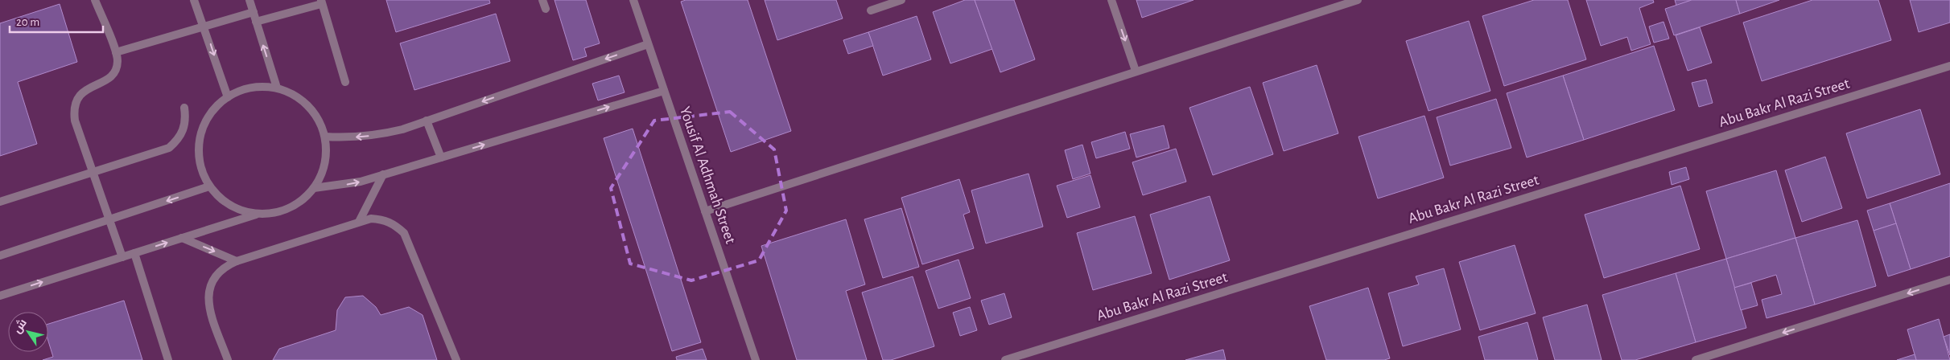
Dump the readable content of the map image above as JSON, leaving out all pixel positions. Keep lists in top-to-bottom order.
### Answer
{
  "streets": {
    "street": ["Abu Bakr Al Razi Street", "Yousif Al Adhmah Street"]
  },
  "scale_bar": "20 m",
  "north": "top left"
}
